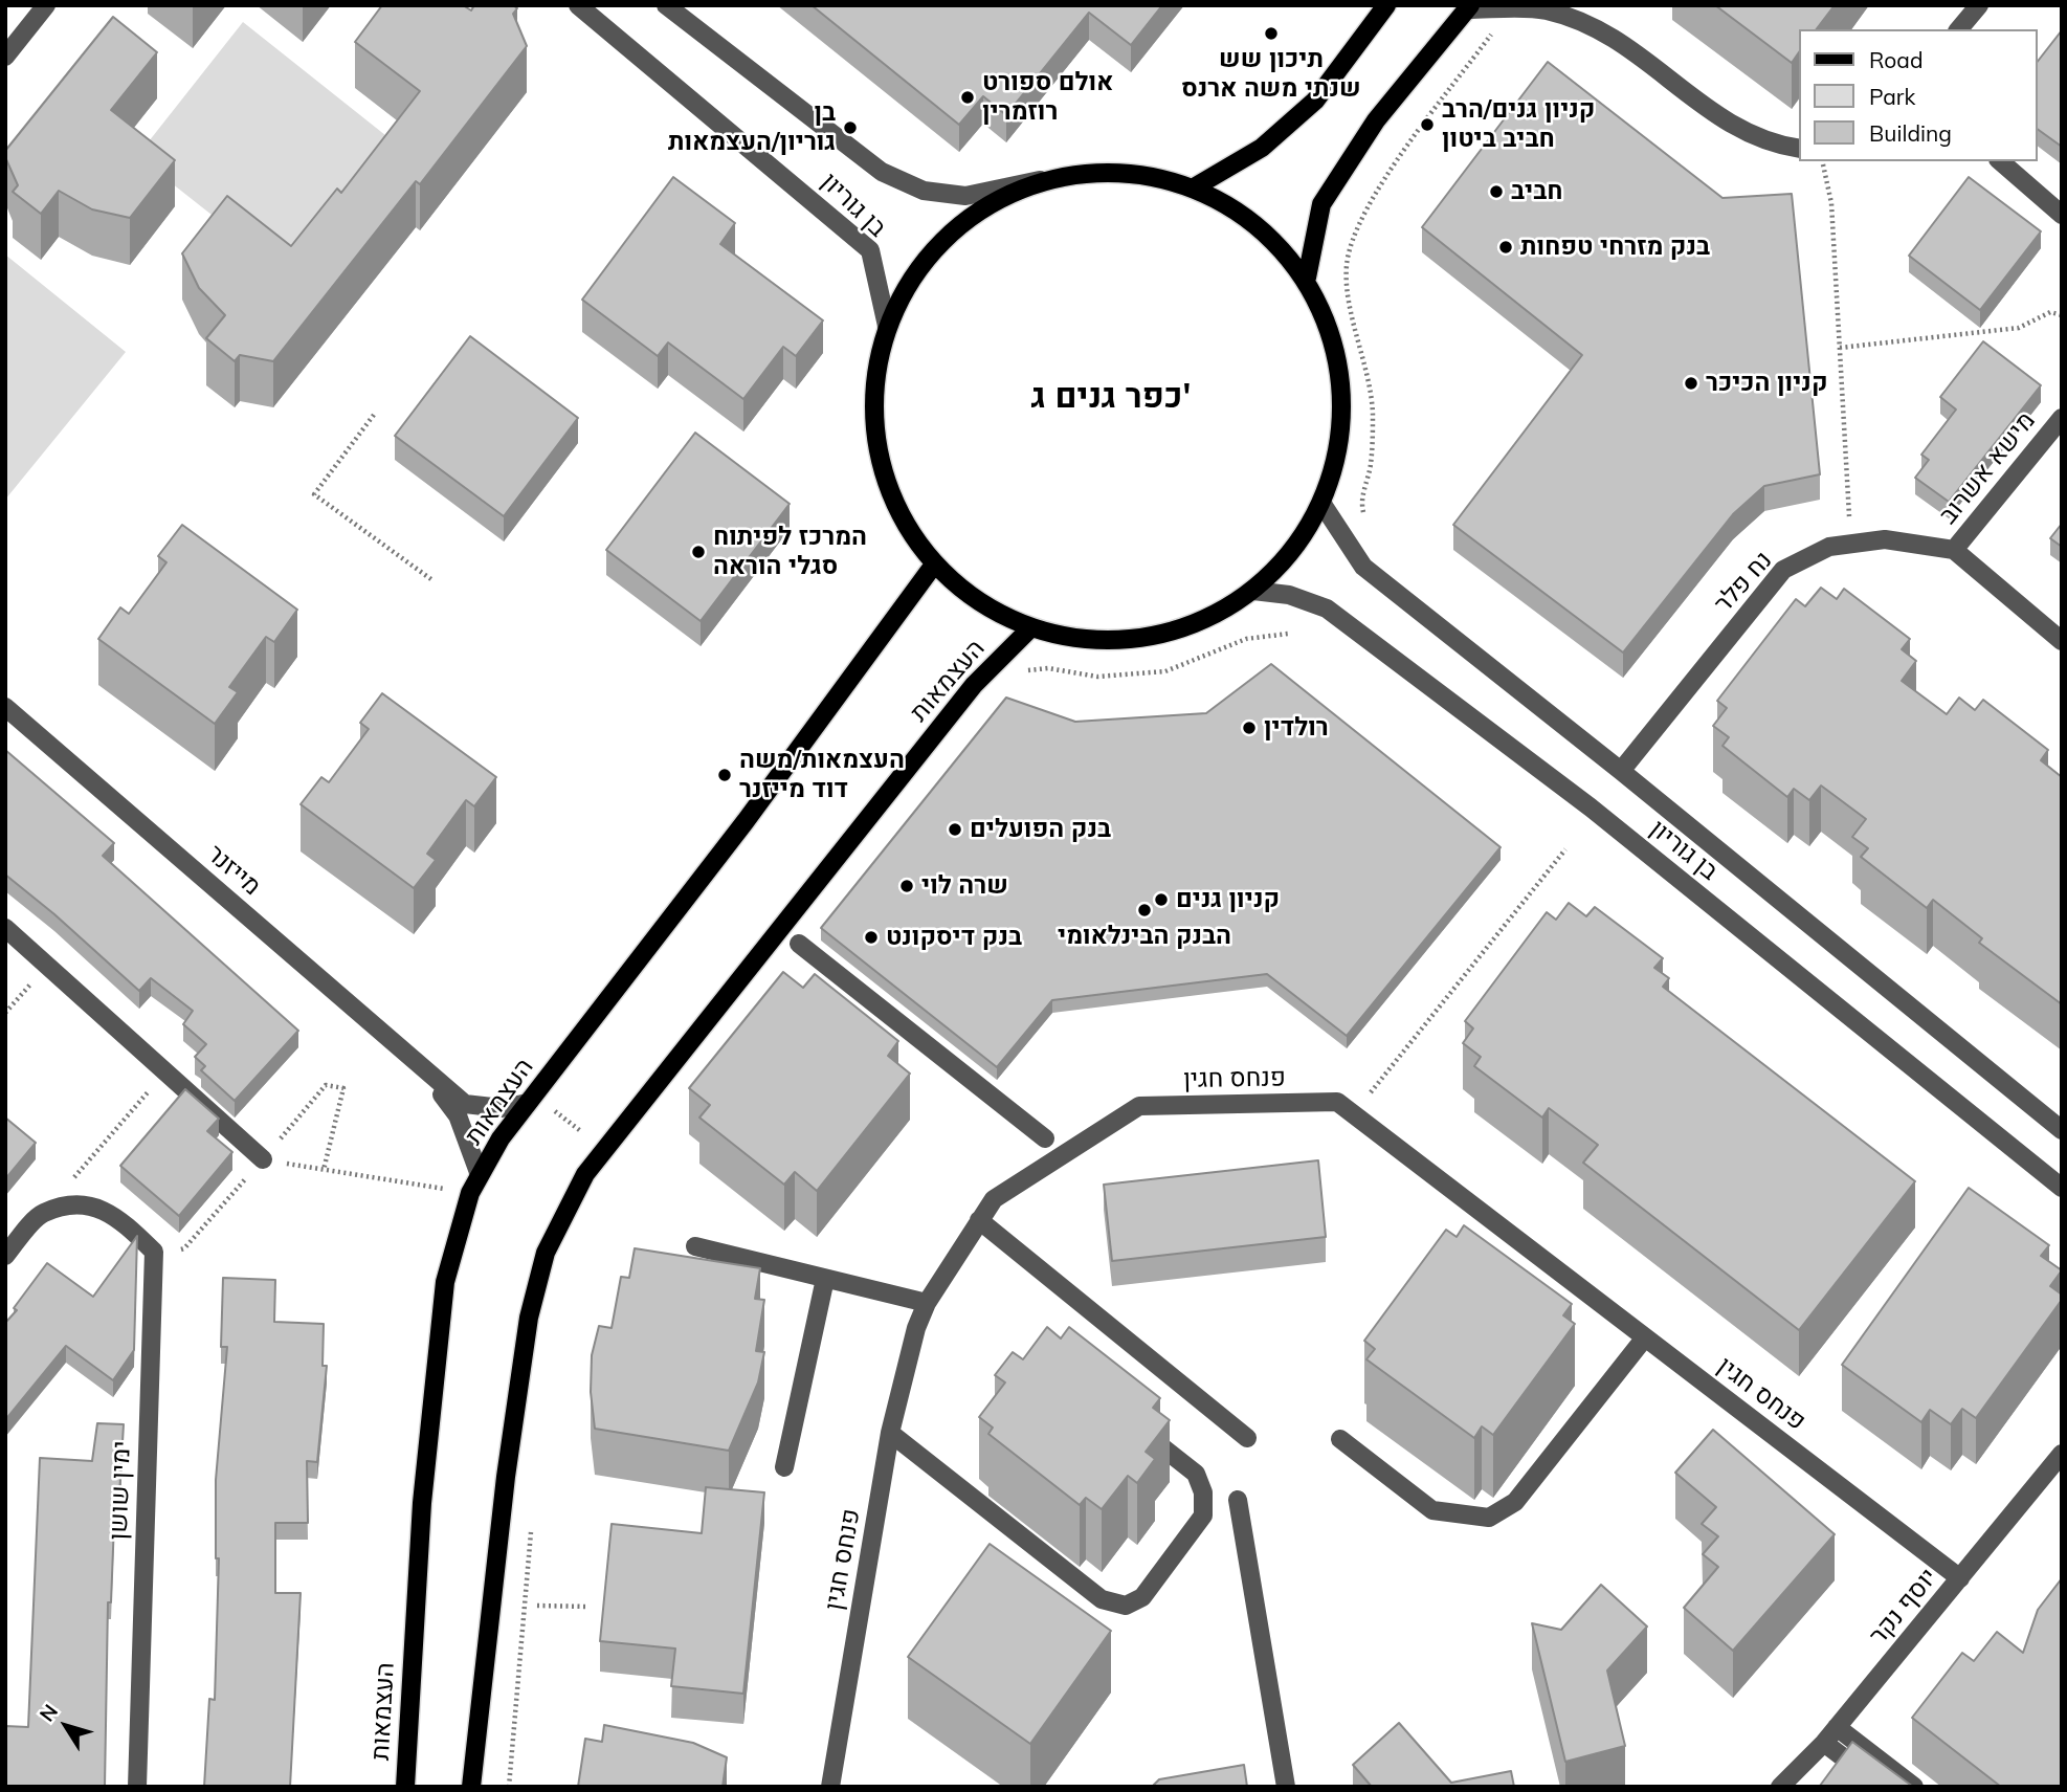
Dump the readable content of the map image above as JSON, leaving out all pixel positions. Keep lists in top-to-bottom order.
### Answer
{
  "streets": {
    "main road": ["העצמאות"],
    "street": [
      "בן גוריון",
      "מישא אשרוב",
      "נח פלר",
      "מייזנר",
      "פנחס חגין",
      "ימין שושן",
      "יוסף נקר"
    ]
  },
  "crossings": [
    ["בן גוריון", "נח פלר"],
    ["מישא אשרוב", "נח פלר"],
    ["העצמאות", "מייזנר"],
    ["פנחס חגין", "יוסף נקר"]
  ],
  "districts": ["כפר גנים ג'"],
  "places": [
    "תיכון שש שנתי משה ארנס",
    "אולם ספורט רוזמרין",
    "קניון גנים/הרב חביב ביטון",
    "בן גוריון/העצמאות",
    "חביב",
    "בנק מזרחי טפחות",
    "קניון הכיכר",
    "המרכז לפיתוח סגלי הוראה",
    "רולדין",
    "העצמאות/משה דוד מייזנר",
    "בנק הפועלים",
    "שרה לוי",
    "קניון גנים",
    "הבנק הבינלאומי",
    "בנק דיסקונט"
  ],
  "legend": ["Road", "Park", "Building"],
  "north": "top left"
}
